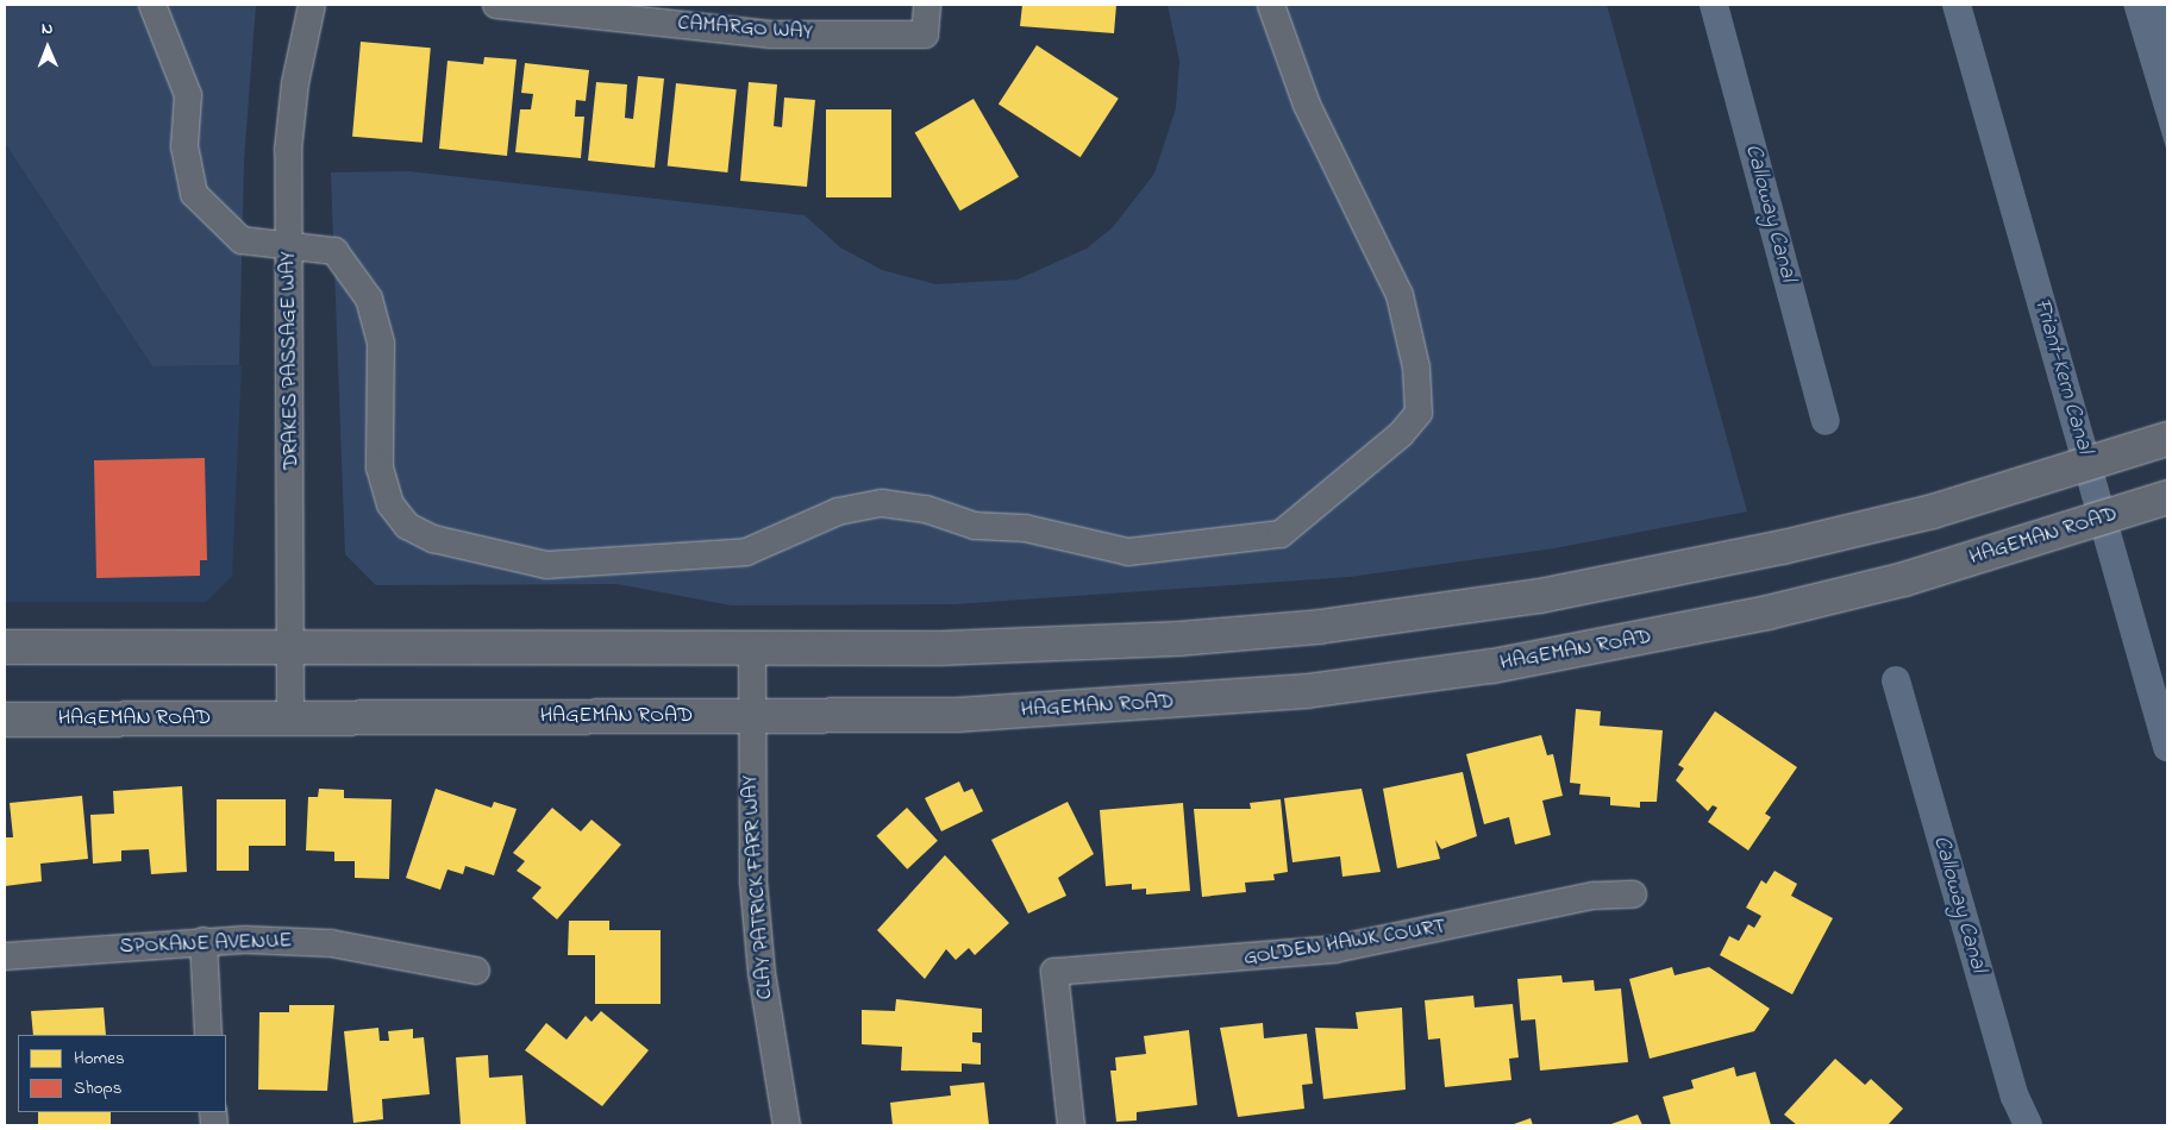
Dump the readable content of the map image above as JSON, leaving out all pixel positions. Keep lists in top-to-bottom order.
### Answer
{
  "streets": {
    "main road": ["HAGEMAN ROAD"],
    "street": [
      "CAMARGO WAY",
      "DRAKES PASSAGE WAY",
      "CLAY PATRICK FARR WAY",
      "GOLDEN HAWK COURT",
      "SPOKANE AVENUE"
    ]
  },
  "crossings": [
    ["DRAKES PASSAGE WAY", "HAGEMAN ROAD"],
    ["HAGEMAN ROAD", "CLAY PATRICK FARR WAY"]
  ],
  "water": ["Calloway Canal", "Friant-Kern Canal"],
  "legend": ["Homes", "Shops"],
  "north": "top"
}
